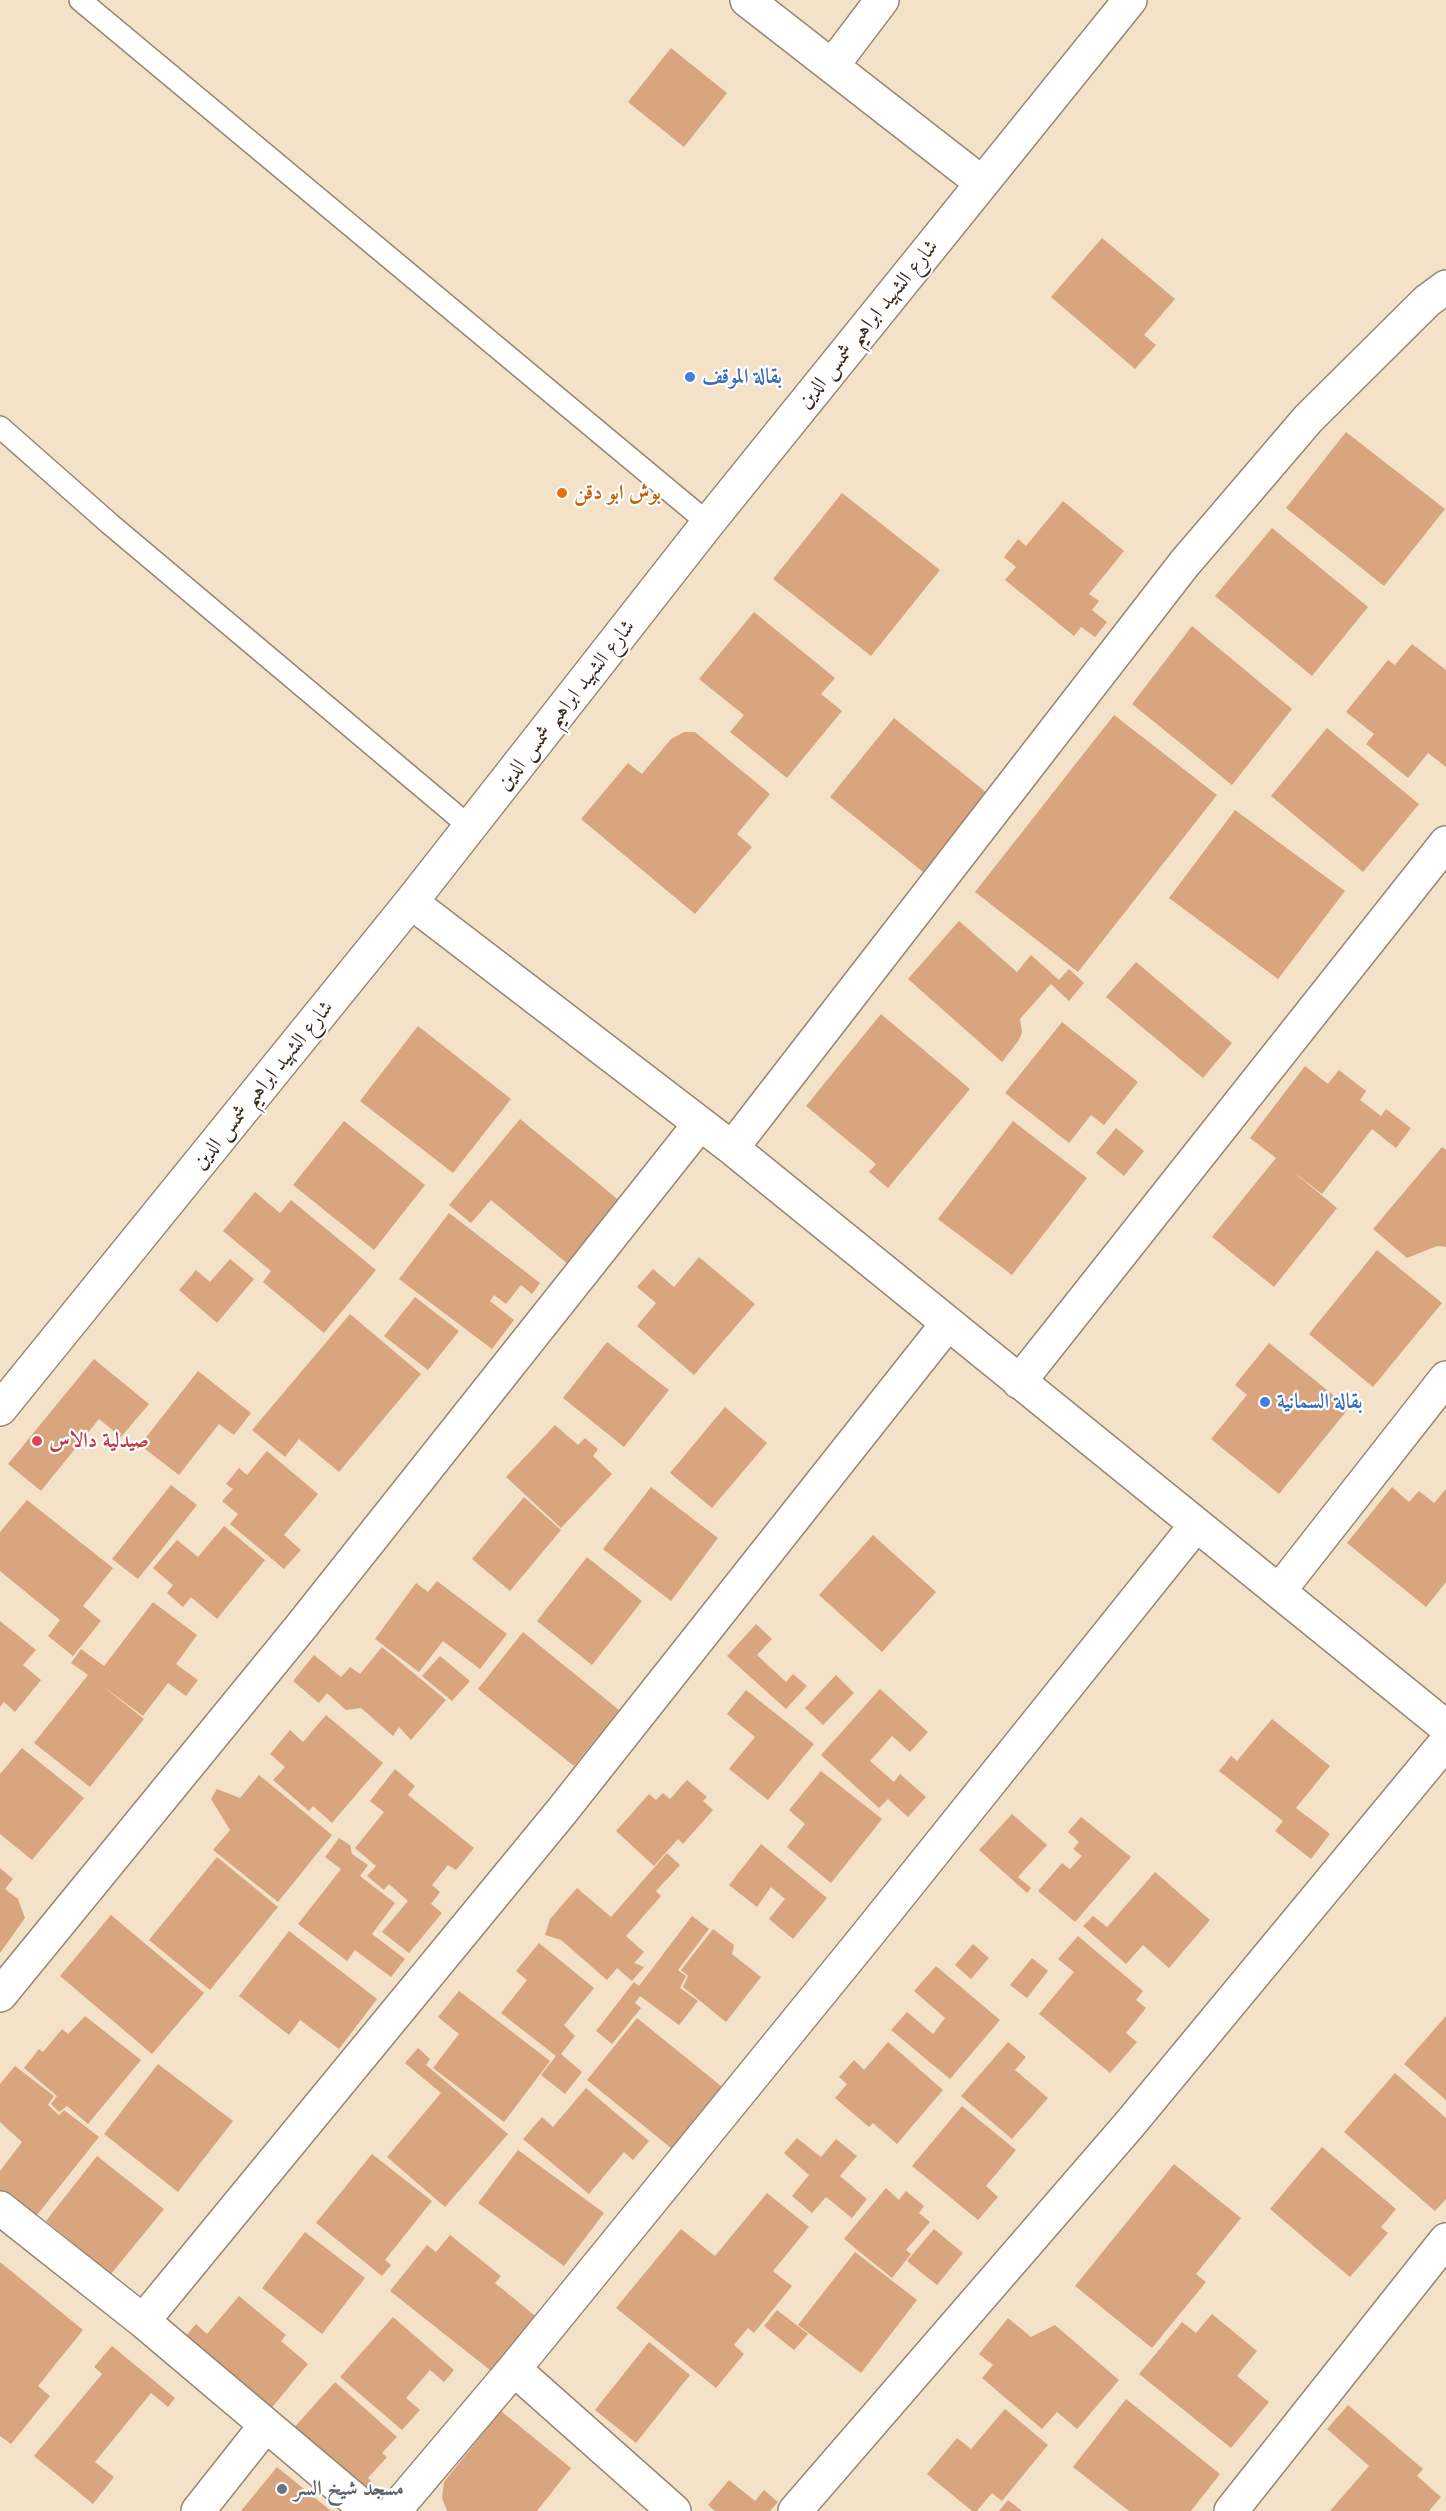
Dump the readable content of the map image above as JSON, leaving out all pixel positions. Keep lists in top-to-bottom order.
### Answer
{
  "streets": {
    "street": ["شارع الشهيد ابراهيم شمس الدين"]
  },
  "places": [
    "بقالة الموقف",
    "بوش ابو دقن",
    "بقالة السمانية",
    "صيدلية دالاس",
    "مسجد شيخ السر"
  ]
}
